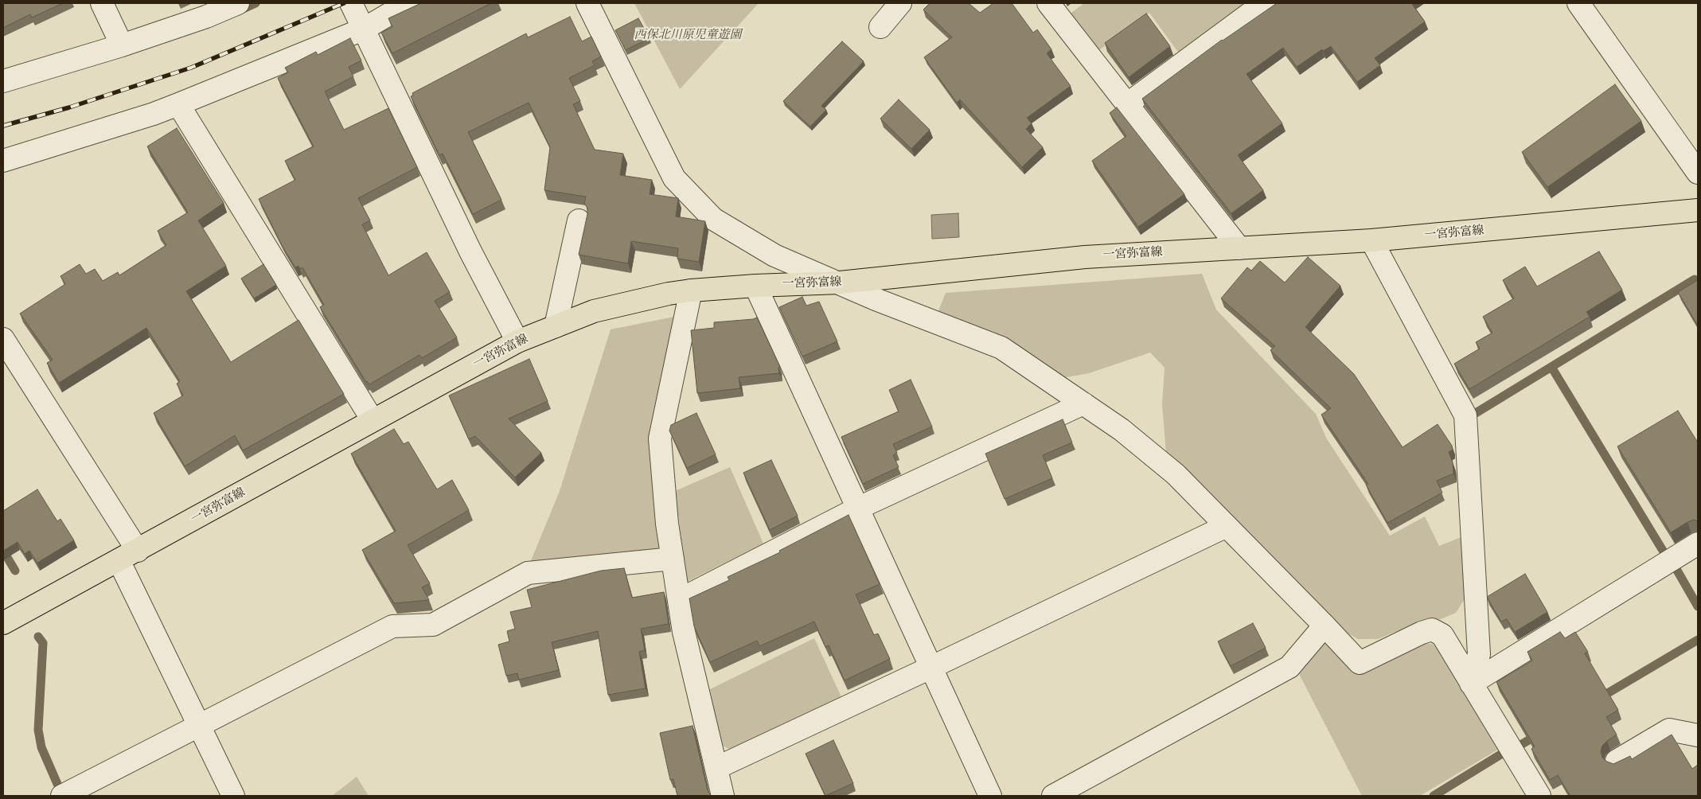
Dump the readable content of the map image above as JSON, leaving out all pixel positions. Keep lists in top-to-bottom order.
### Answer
{
  "streets": {
    "main road": ["一宮弥富線"]
  },
  "parks": ["西保北川原児童遊園"]
}
